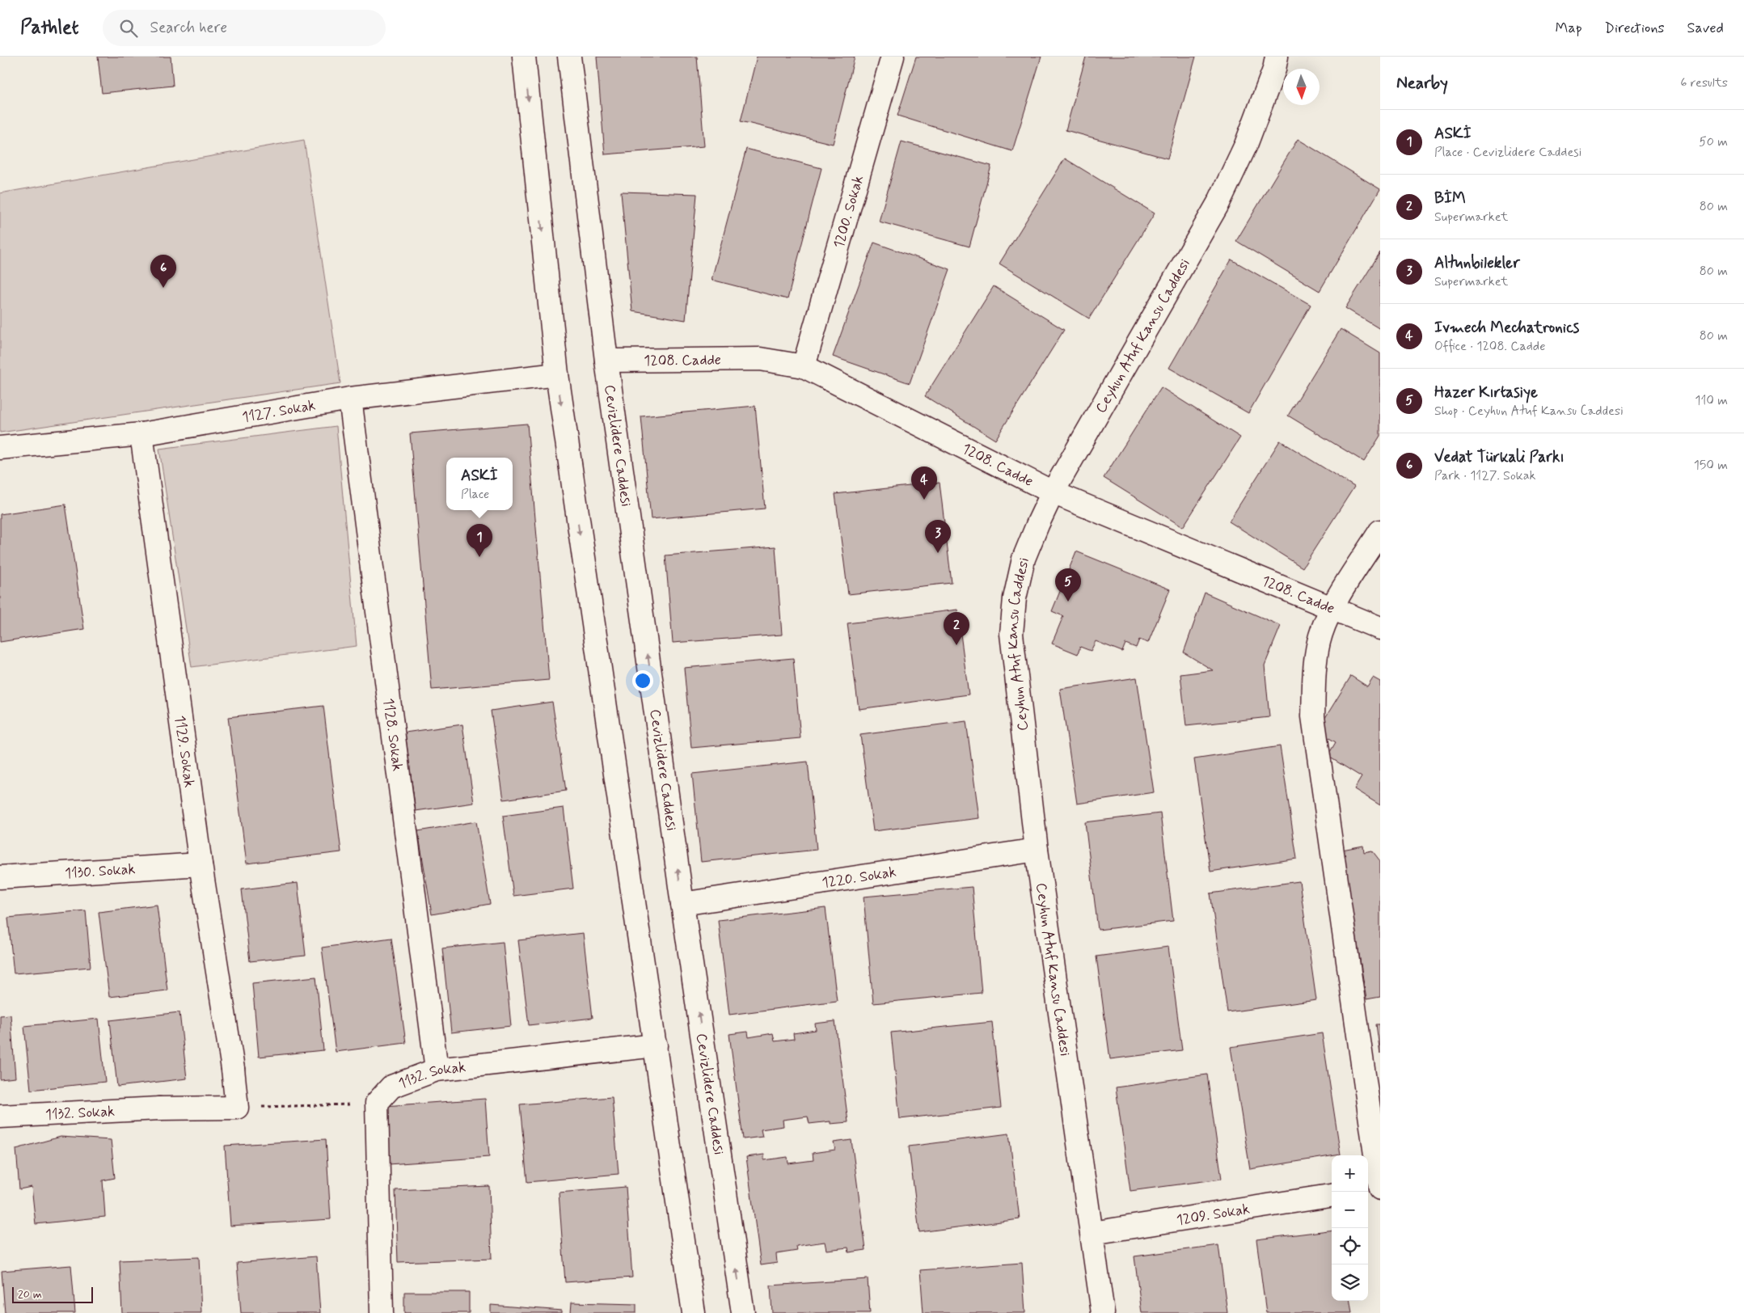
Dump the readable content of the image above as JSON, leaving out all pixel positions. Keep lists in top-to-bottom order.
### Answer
{
  "streets": {
    "street": [
      "1200. Sokak",
      "Ceyhun Atuf Kansu Caddesi",
      "1208. Cadde",
      "1127. Sokak",
      "Cevizlidere Caddesi",
      "1128. Sokak",
      "1129. Sokak",
      "1130. Sokak",
      "1220. Sokak",
      "1132. Sokak",
      "1209. Sokak"
    ]
  },
  "crossings": [
    ["1200. Sokak", "1208. Cadde"],
    ["Ceyhun Atuf Kansu Caddesi", "1208. Cadde"],
    ["Ceyhun Atuf Kansu Caddesi", "1220. Sokak"],
    ["Ceyhun Atuf Kansu Caddesi", "1209. Sokak"],
    ["1208. Cadde", "Cevizlidere Caddesi"],
    ["1127. Sokak", "1128. Sokak"],
    ["1127. Sokak", "1129. Sokak"],
    ["Cevizlidere Caddesi", "1220. Sokak"],
    ["1128. Sokak", "1132. Sokak"],
    ["1129. Sokak", "1130. Sokak"],
    ["1129. Sokak", "1132. Sokak"]
  ],
  "scale_bar": "20 m",
  "north": "bottom",
  "page": {
    "header": "Pathlet",
    "search": "Search here",
    "nav": ["Map", "Directions", "Saved"],
    "heading": ["Nearby", "6 results"],
    "list": [
      {
        "mark": "1",
        "name": "ASKİ",
        "note": "Place · Cevizlidere Caddesi",
        "value": "50 m"
      },
      {
        "mark": "2",
        "name": "BİM",
        "note": "Supermarket",
        "value": "80 m"
      },
      {
        "mark": "3",
        "name": "Altunbilekler",
        "note": "Supermarket",
        "value": "80 m"
      },
      {
        "mark": "4",
        "name": "Ivmech Mechatronics",
        "note": "Office · 1208. Cadde",
        "value": "80 m"
      },
      {
        "mark": "5",
        "name": "Hazer Kırtasiye",
        "note": "Shop · Ceyhun Atuf Kansu Caddesi",
        "value": "110 m"
      },
      {
        "mark": "6",
        "name": "Vedat Türkali Parkı",
        "note": "Park · 1127. Sokak",
        "value": "150 m"
      }
    ],
    "pins": [
      "6",
      "4",
      "3",
      "1",
      "5",
      "2"
    ],
    "popup": ["ASKİ", "Place"],
    "map_buttons": ["+", "−"],
    "scale": "20 m"
  }
}
